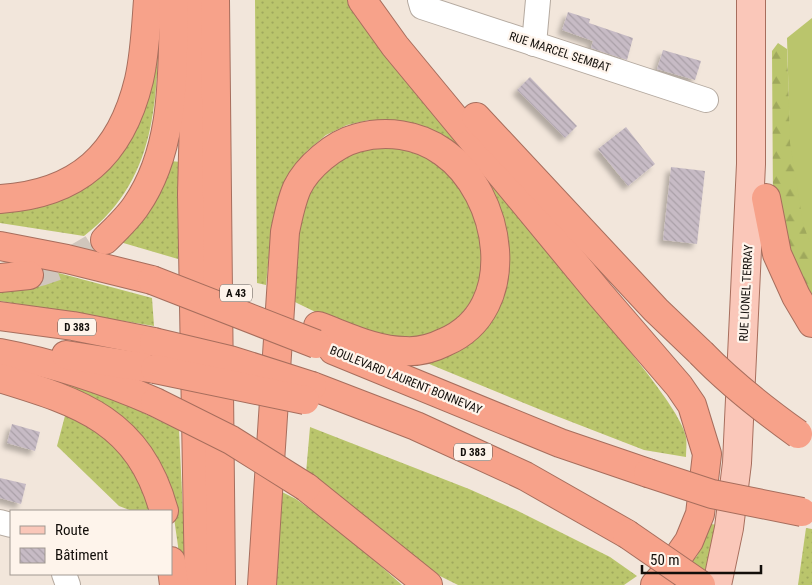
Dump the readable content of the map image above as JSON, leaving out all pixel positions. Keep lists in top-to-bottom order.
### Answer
{
  "streets": {
    "highway": ["A 43", "D 383", "BOULEVARD LAURENT BONNEVAY"],
    "main road": ["RUE LIONEL TERRAY"],
    "street": ["RUE MARCEL SEMBAT"]
  },
  "legend": ["Route", "Bâtiment"],
  "scale_bar": "50 m"
}
